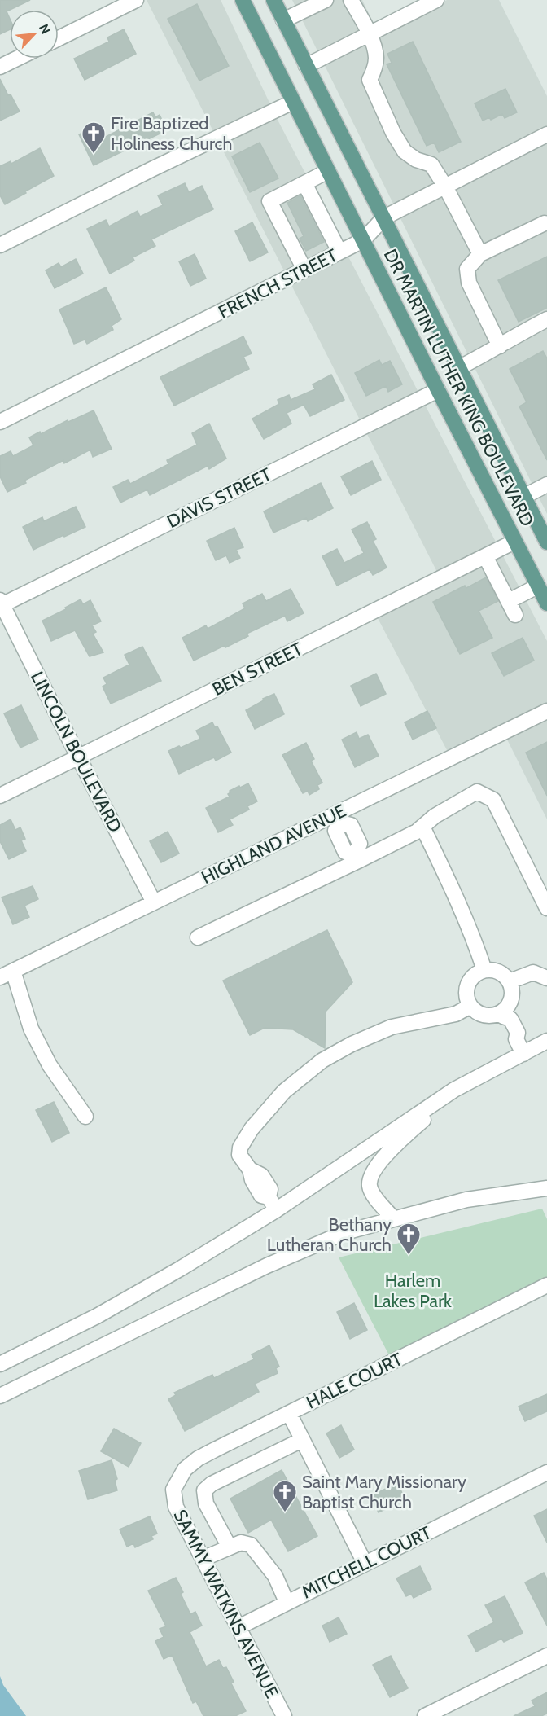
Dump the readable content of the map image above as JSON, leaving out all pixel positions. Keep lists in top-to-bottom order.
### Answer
{
  "streets": {
    "main road": ["DR MARTIN LUTHER KING BOULEVARD"],
    "street": [
      "FRENCH STREET",
      "DAVIS STREET",
      "BEN STREET",
      "LINCOLN BOULEVARD",
      "HIGHLAND AVENUE",
      "HALE COURT",
      "MITCHELL COURT",
      "SAMMY WATKINS AVENUE"
    ]
  },
  "crossings": [
    ["FRENCH STREET", "DR MARTIN LUTHER KING BOULEVARD"],
    ["DR MARTIN LUTHER KING BOULEVARD", "DAVIS STREET"],
    ["DR MARTIN LUTHER KING BOULEVARD", "BEN STREET"],
    ["DAVIS STREET", "LINCOLN BOULEVARD"],
    ["BEN STREET", "LINCOLN BOULEVARD"],
    ["LINCOLN BOULEVARD", "HIGHLAND AVENUE"],
    ["HALE COURT", "SAMMY WATKINS AVENUE"],
    ["MITCHELL COURT", "SAMMY WATKINS AVENUE"]
  ],
  "parks": ["Harlem Lakes Park"],
  "places": {
    "church": ["Fire Baptized Holiness Church", "Bethany Lutheran Church", "Saint Mary Missionary Baptist Church"]
  },
  "north": "top right"
}
